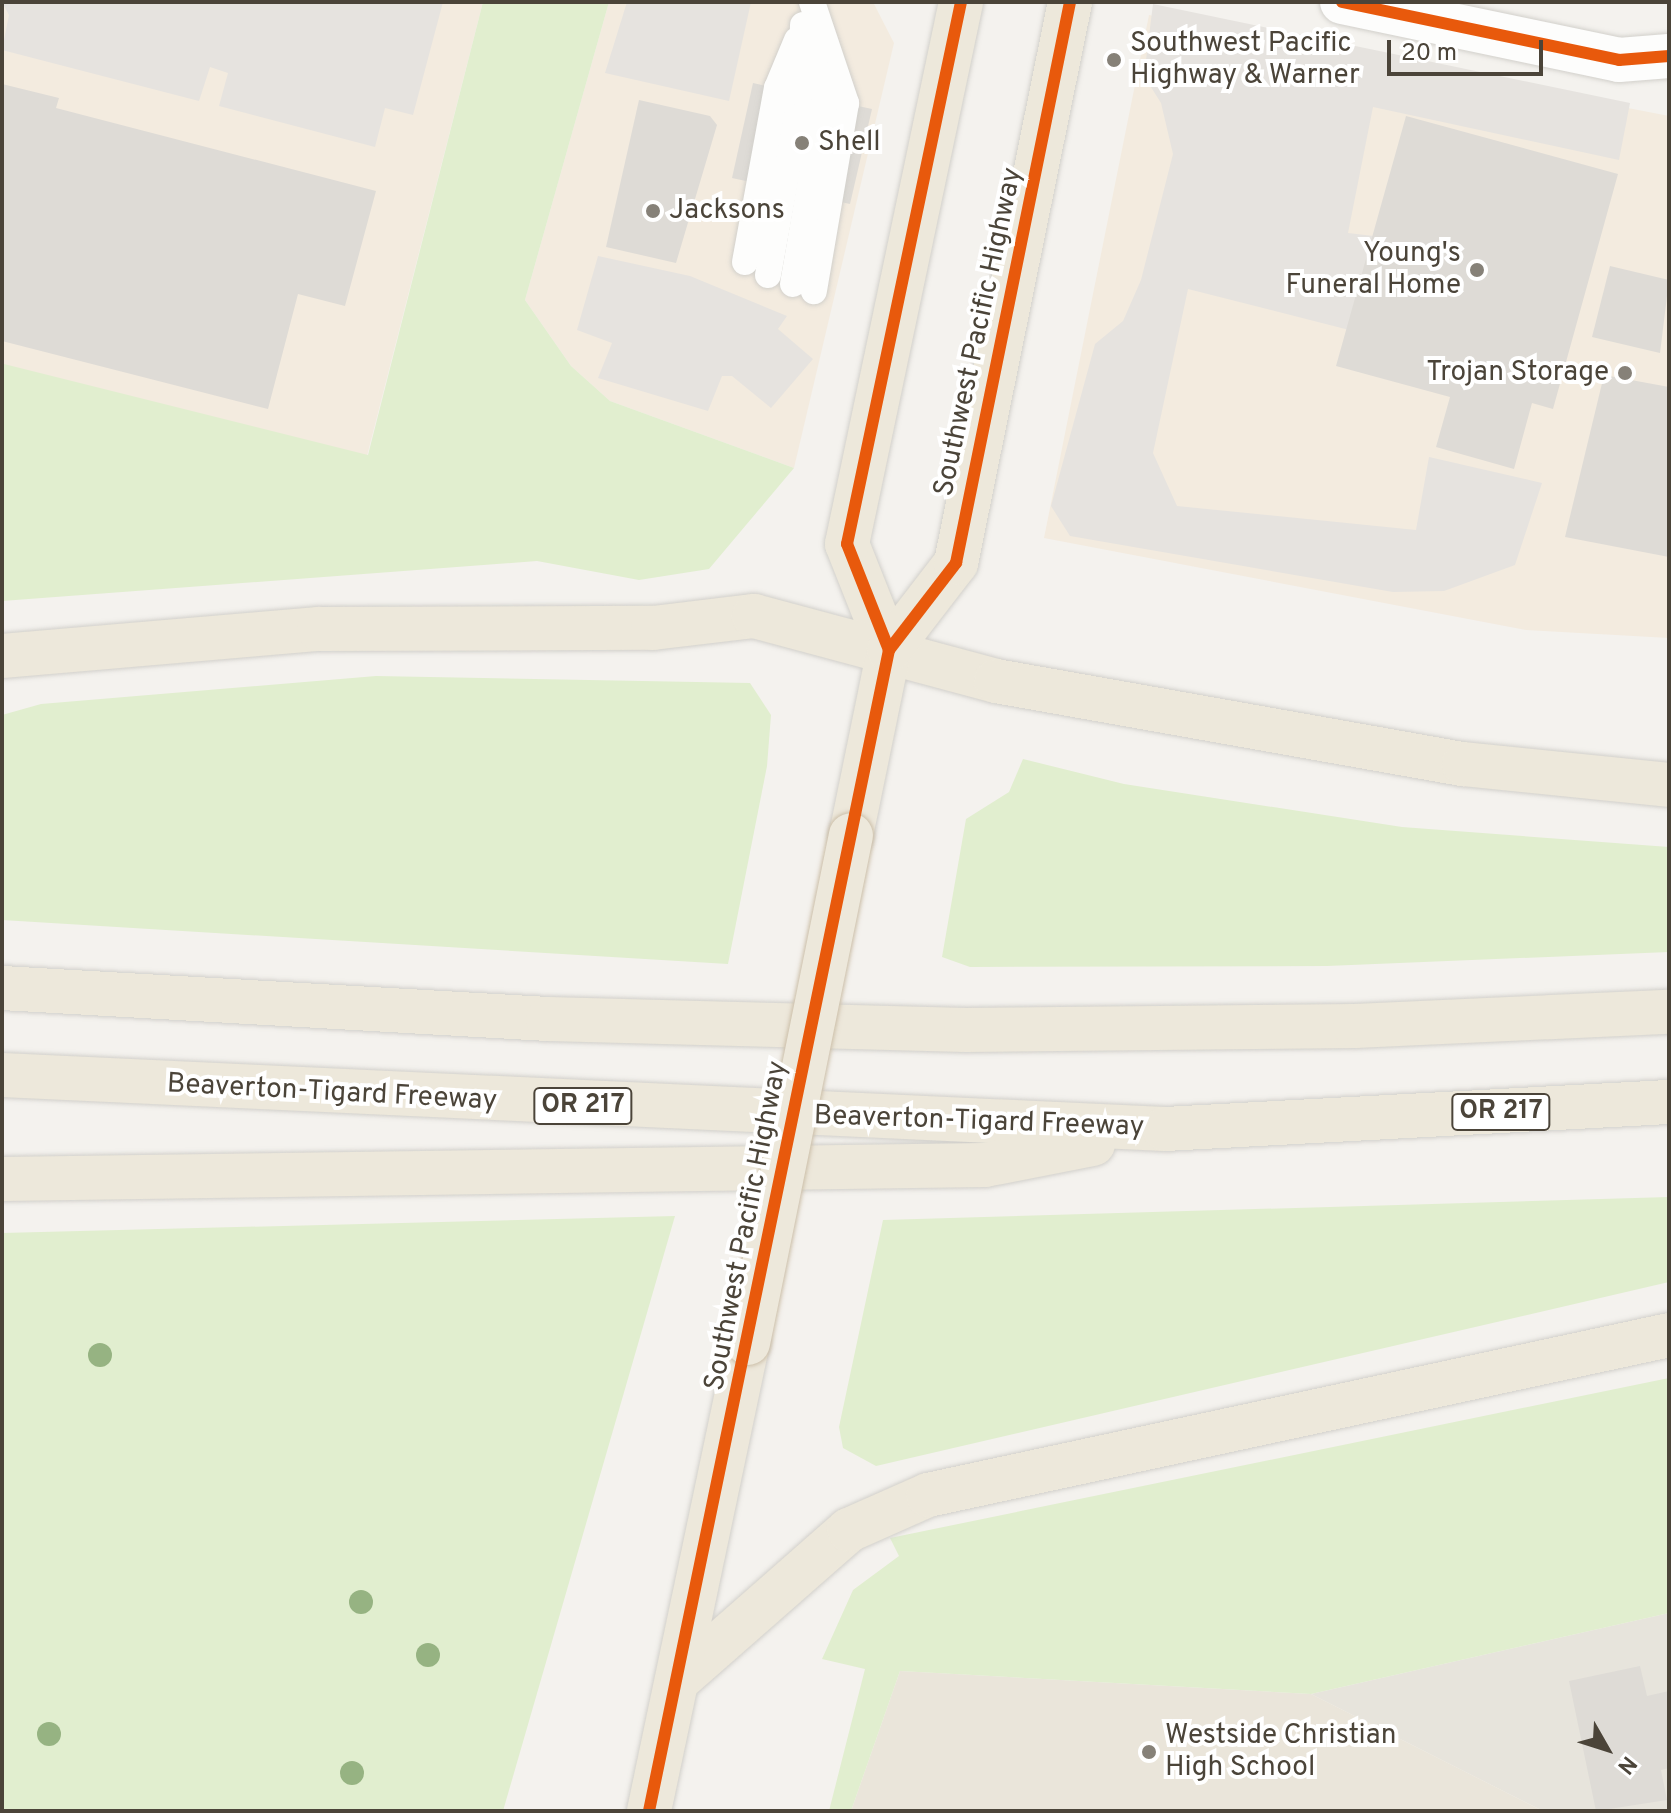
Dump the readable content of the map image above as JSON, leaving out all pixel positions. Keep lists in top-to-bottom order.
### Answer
{
  "streets": {
    "highway": ["Southwest Pacific Highway", "Beaverton-Tigard Freeway", "OR 217"]
  },
  "places": [
    "Southwest Pacific Highway & Warner",
    "Shell",
    "Jacksons",
    "Young's Funeral Home",
    "Trojan Storage",
    "Westside Christian High School"
  ],
  "scale_bar": "20 m",
  "north": "bottom right"
}
